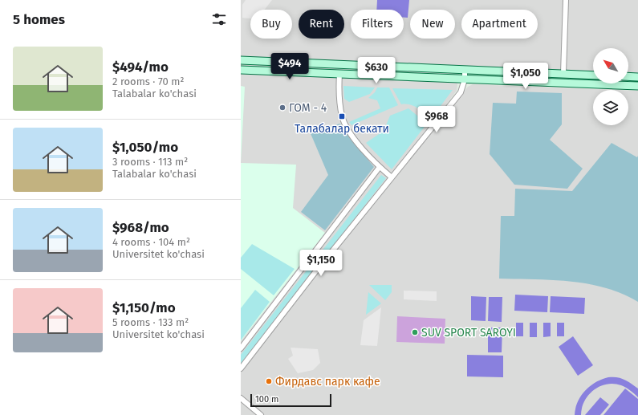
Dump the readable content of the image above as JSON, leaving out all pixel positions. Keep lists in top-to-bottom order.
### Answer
{
  "places": {
    "other": ["ГОМ - 4", "SUV SPORT SAROYI", "Фирдавс парк кафе"],
    "transit": ["Талабалар бекати"]
  },
  "scale_bar": "100 m",
  "north": "top left",
  "page": {
    "heading": "5 homes",
    "chip": [
      "Buy",
      "Rent",
      "Filters",
      "New",
      "Apartment"
    ],
    "list": [
      {
        "name": "$494/mo",
        "note": "2 rooms · 70 m² · Talabalar ko'chasi"
      },
      {
        "name": "$1,050/mo",
        "note": "3 rooms · 113 m² · Talabalar ko'chasi"
      },
      {
        "name": "$968/mo",
        "note": "4 rooms · 104 m² · Universitet ko'chasi"
      },
      {
        "name": "$1,150/mo",
        "note": "5 rooms · 133 m² · Universitet ko'chasi"
      }
    ],
    "price": [
      "$494",
      "$630",
      "$1,050",
      "$968",
      "$1,150"
    ],
    "scale": "100 m"
  }
}
